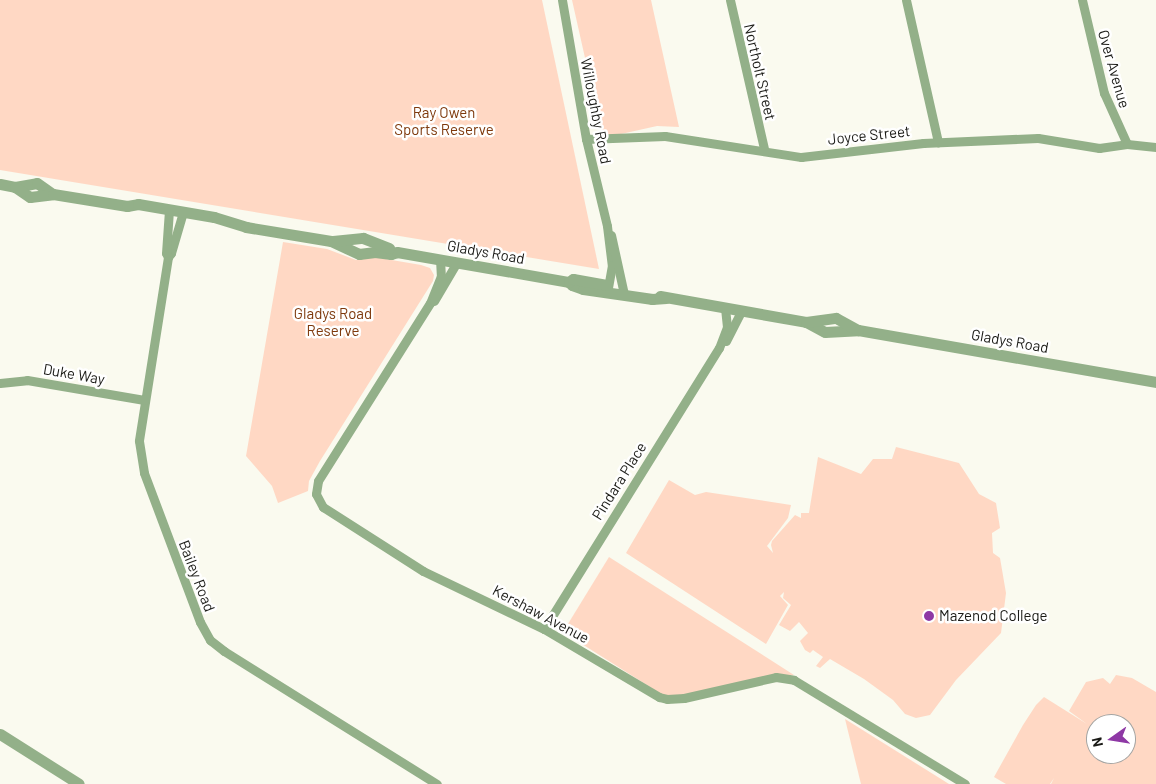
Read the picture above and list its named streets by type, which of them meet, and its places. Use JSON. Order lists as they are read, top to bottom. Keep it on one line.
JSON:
{"streets":{"street":["Over Avenue","Northolt Street","Willoughby Road","Joyce Street","Gladys Road","Duke Way","Pindara Place","Bailey Road","Kershaw Avenue"]},"crossings":[["Over Avenue","Joyce Street"],["Northolt Street","Joyce Street"],["Willoughby Road","Joyce Street"],["Willoughby Road","Gladys Road"],["Gladys Road","Pindara Place"],["Gladys Road","Bailey Road"],["Gladys Road","Kershaw Avenue"],["Duke Way","Bailey Road"],["Pindara Place","Kershaw Avenue"]],"parks":["Ray Owen Sports Reserve","Gladys Road Reserve"],"places":["Mazenod College"],"north":"left"}
